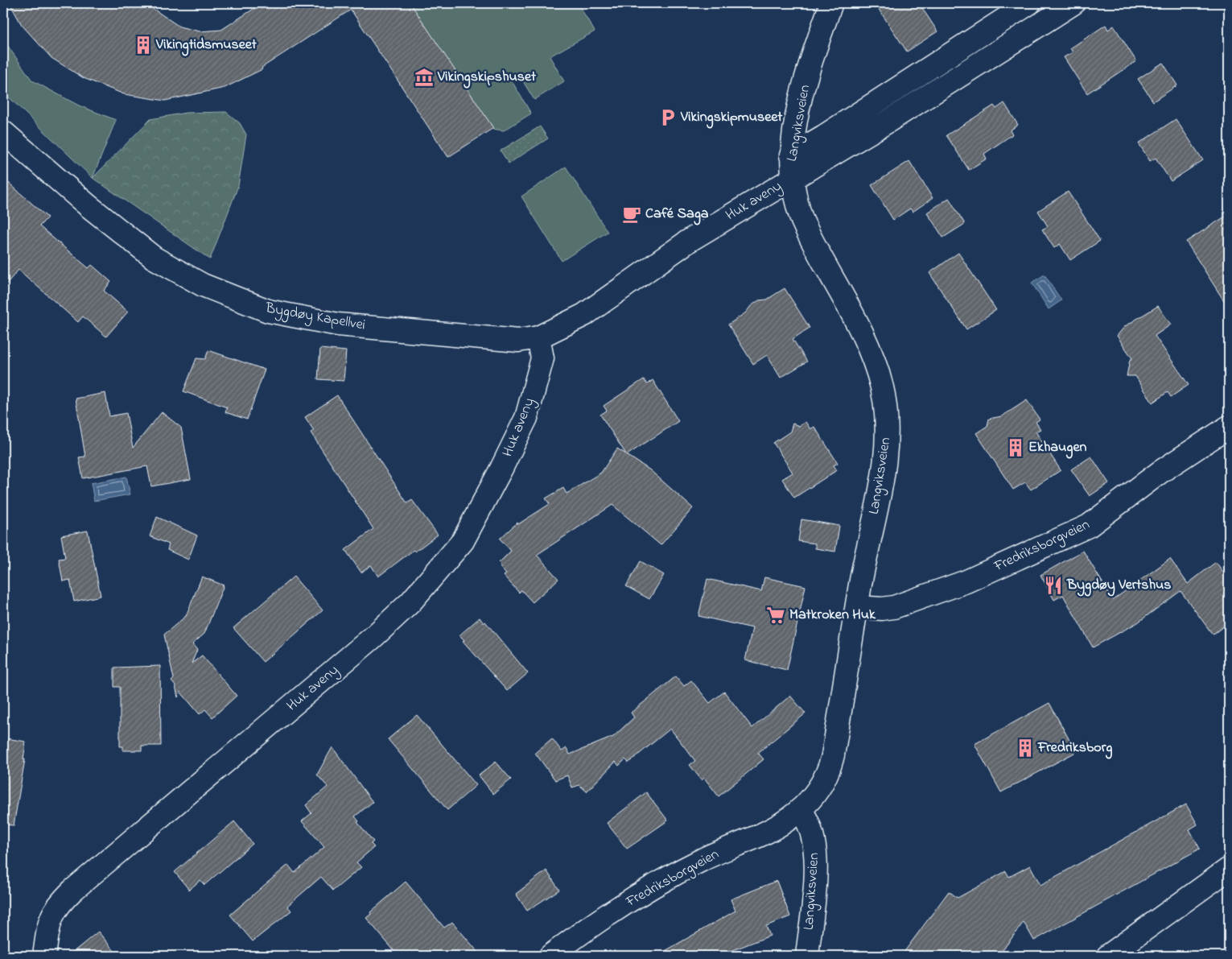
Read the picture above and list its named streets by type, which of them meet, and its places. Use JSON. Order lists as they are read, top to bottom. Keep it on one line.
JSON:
{"streets":{"street":["Langviksveien","Huk aveny","Bygdøy Kapellvei","Fredriksborgveien"]},"crossings":[["Langviksveien","Huk aveny"],["Langviksveien","Fredriksborgveien"],["Huk aveny","Bygdøy Kapellvei"]],"places":{"building":["Vikingtidsmuseet","Ekhaugen","Fredriksborg"],"museum":["Vikingskipshuset"],"parking":["Vikingskipmuseet"],"cafe":["Café Saga"],"restaurant":["Bygdøy Vertshus"],"supermarket":["Matkroken Huk"]}}
